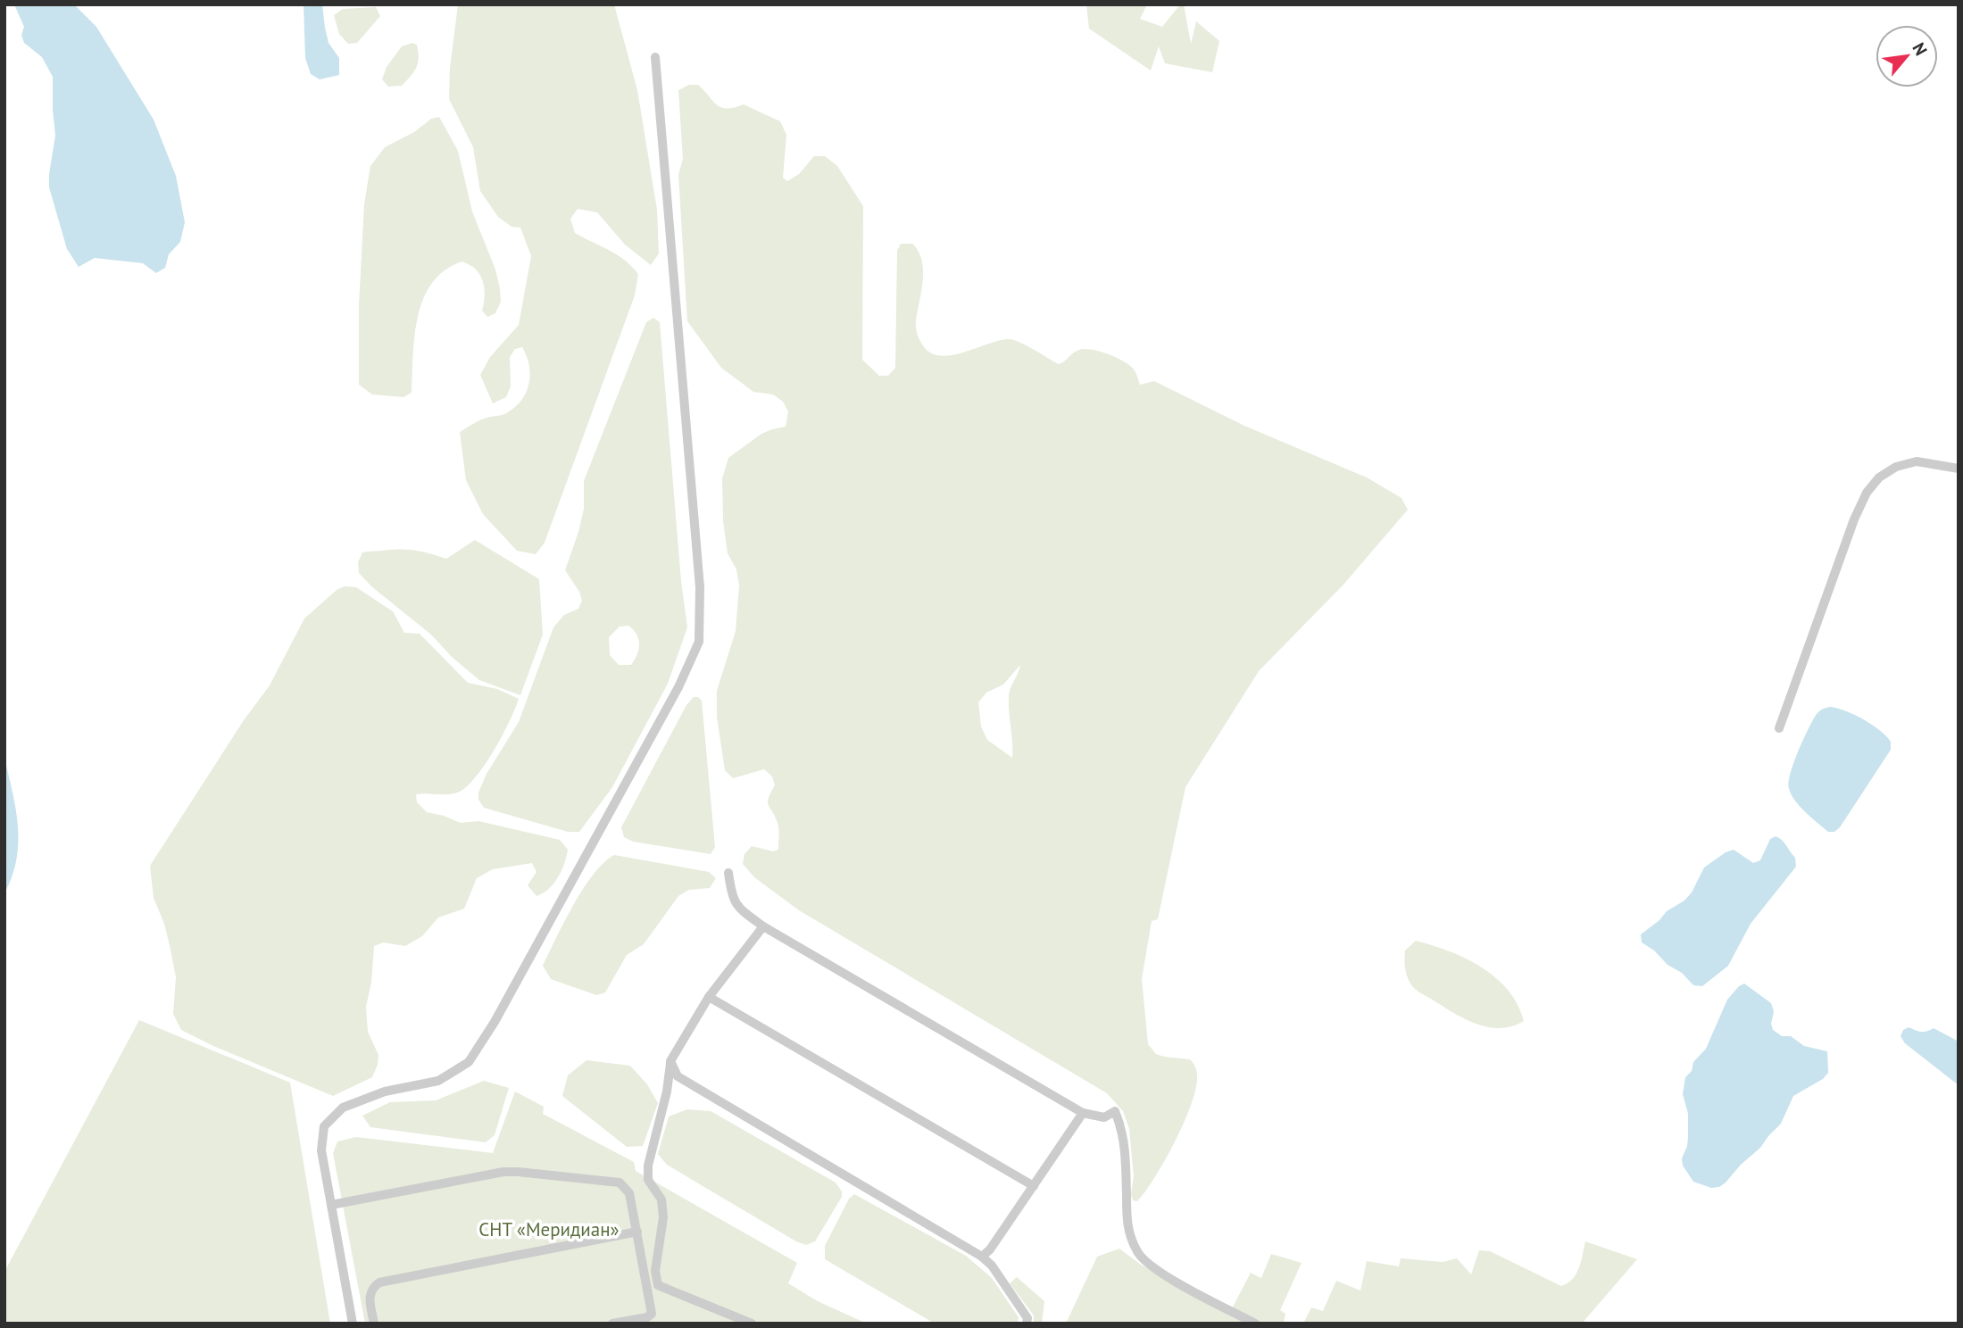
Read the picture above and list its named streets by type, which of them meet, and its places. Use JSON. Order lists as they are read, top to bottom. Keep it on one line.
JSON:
{"parks":["СНТ «Меридиан»"],"north":"top right"}
